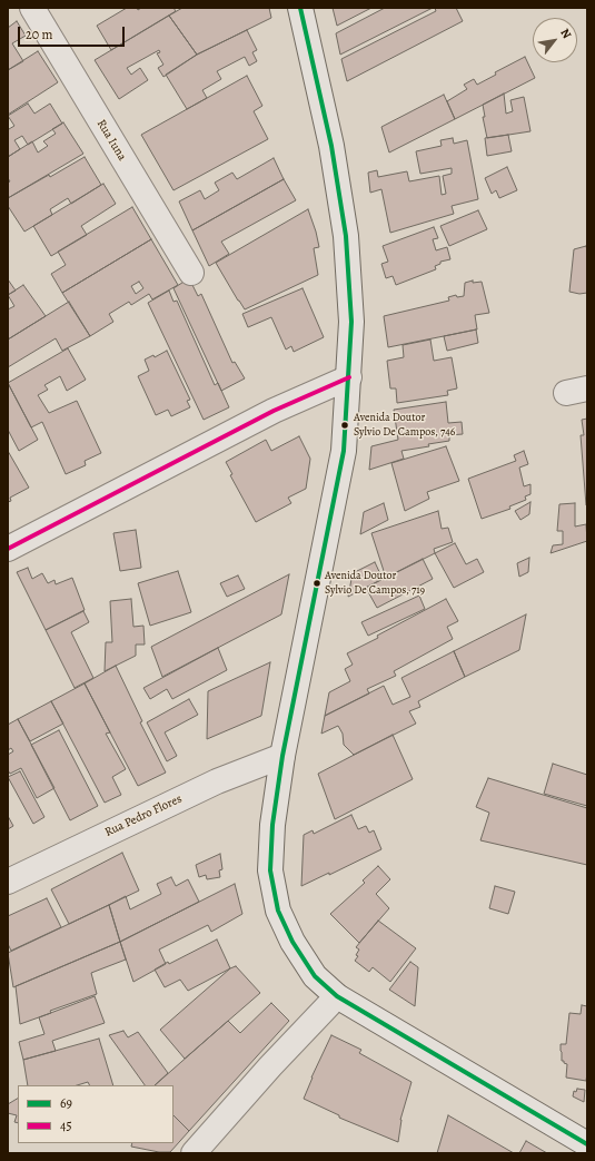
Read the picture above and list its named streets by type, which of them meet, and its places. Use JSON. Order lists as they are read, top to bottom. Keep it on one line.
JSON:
{"streets":{"main road":["Rua Iuna","Rua Pedro Flores"]},"places":["Avenida Doutor Sylvio De Campos, 746","Avenida Doutor Sylvio De Campos, 719"],"lines":["transit line 69","transit line 45"],"legend":["69","45"],"scale_bar":"20 m","north":"top right"}
